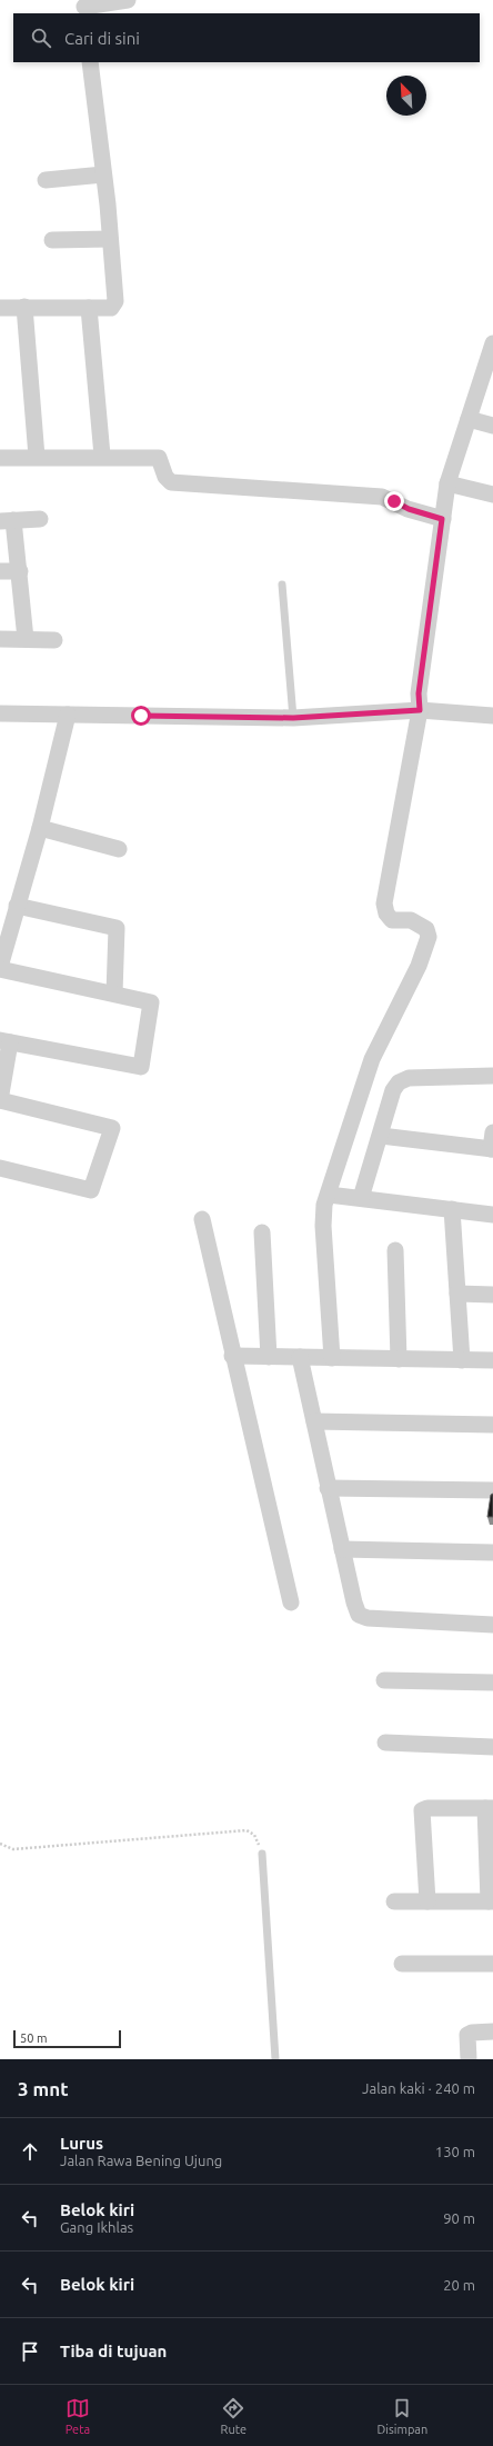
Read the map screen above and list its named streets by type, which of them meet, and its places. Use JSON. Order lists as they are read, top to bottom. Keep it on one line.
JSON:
{"scale_bar":"50 m","north":"top left","page":{"search":"Cari di sini","scale":"50 m","heading":["3 mnt","Jalan kaki · 240 m"],"list":[["Lurus","Jalan Rawa Bening Ujung","130 m"],["Belok kiri","Gang Ikhlas","90 m"],["Belok kiri","20 m"],"Tiba di tujuan"],"nav":["Peta","Rute","Disimpan"]}}
